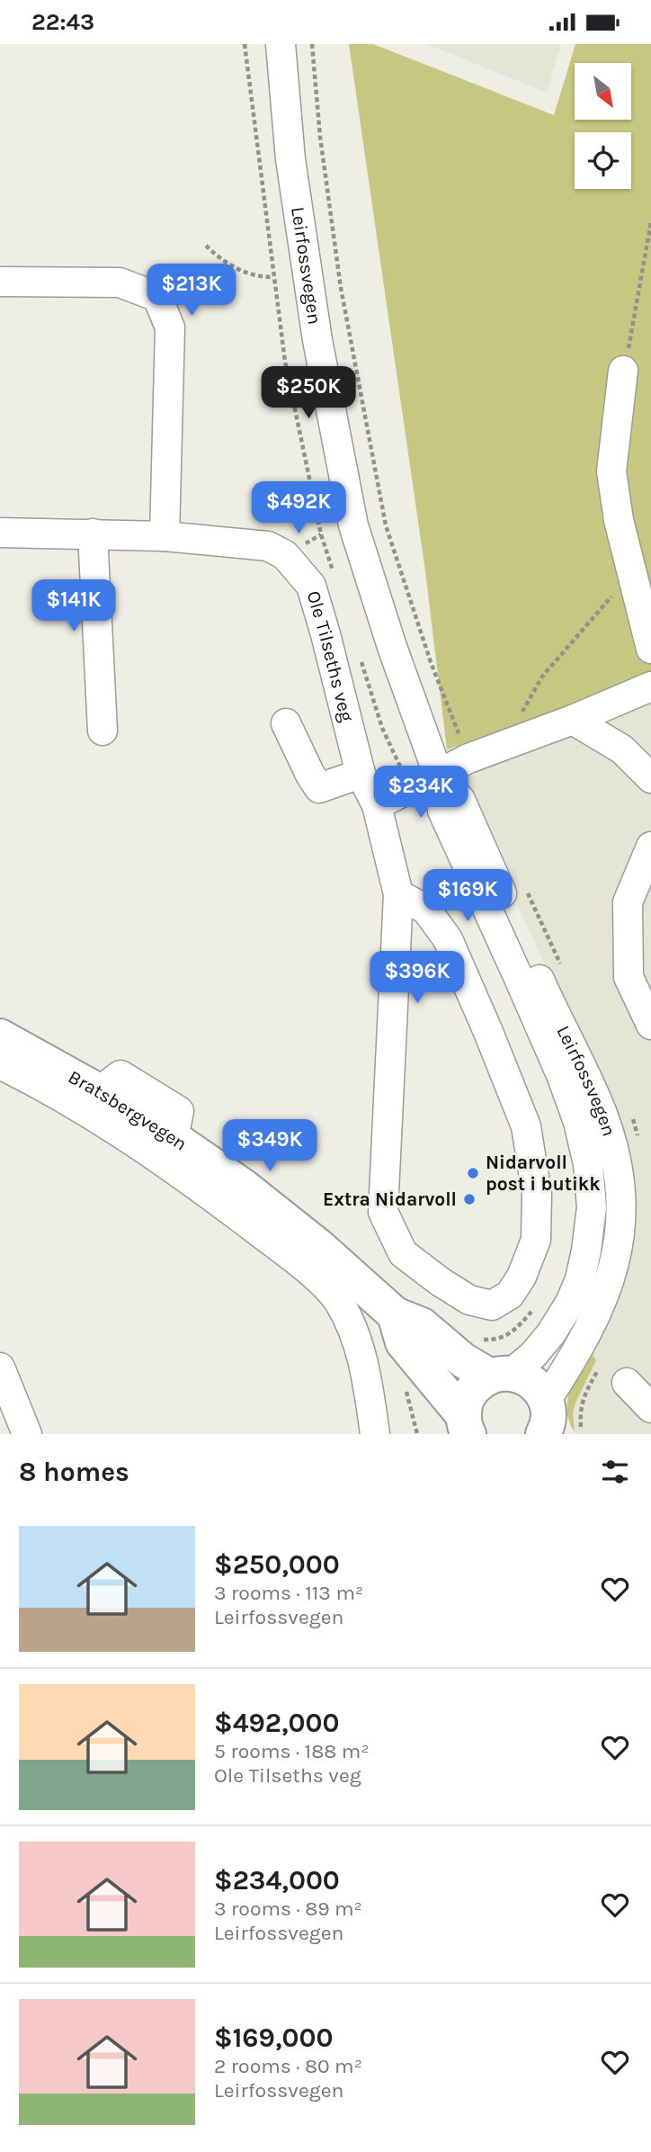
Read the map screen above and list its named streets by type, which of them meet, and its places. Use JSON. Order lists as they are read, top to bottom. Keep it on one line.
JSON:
{"streets":{"main road":["Bratsbergvegen"],"street":["Leirfossvegen","Ole Tilseths veg"]},"crossings":[["Leirfossvegen","Bratsbergvegen"]],"places":["Nidarvoll post i butikk","Extra Nidarvoll"],"north":"bottom right","page":{"status":"22:43","price":["$213K","$250K","$492K","$141K","$234K","$169K","$396K","$349K"],"heading":"8 homes","list":[{"name":"$250,000","note":"3 rooms · 113 m² · Leirfossvegen"},{"name":"$492,000","note":"5 rooms · 188 m² · Ole Tilseths veg"},{"name":"$234,000","note":"3 rooms · 89 m² · Leirfossvegen"},{"name":"$169,000","note":"2 rooms · 80 m² · Leirfossvegen"}]}}
